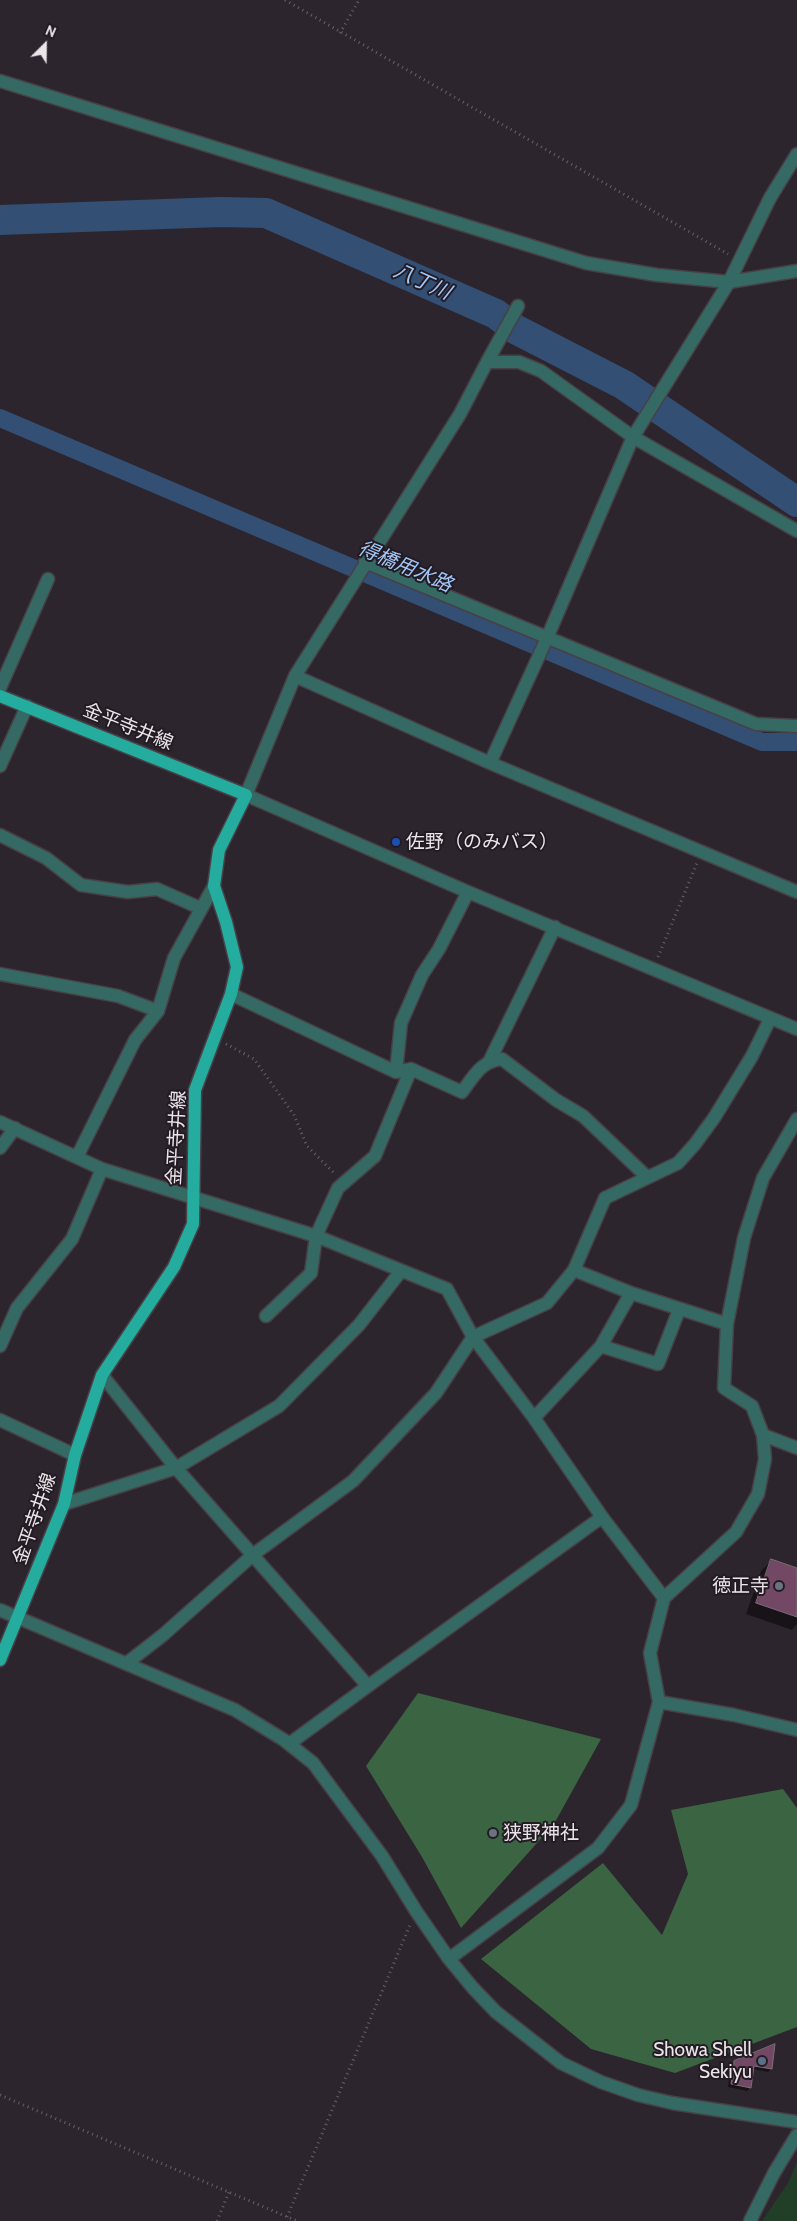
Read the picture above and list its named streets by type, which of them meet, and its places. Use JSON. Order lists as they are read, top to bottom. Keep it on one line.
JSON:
{"streets":{"main road":["金平寺井線"]},"water":["八丁川","得橋用水路"],"places":["佐野（のみバス）","徳正寺","狭野神社","Showa Shell Sekiyu"],"north":"top right"}
